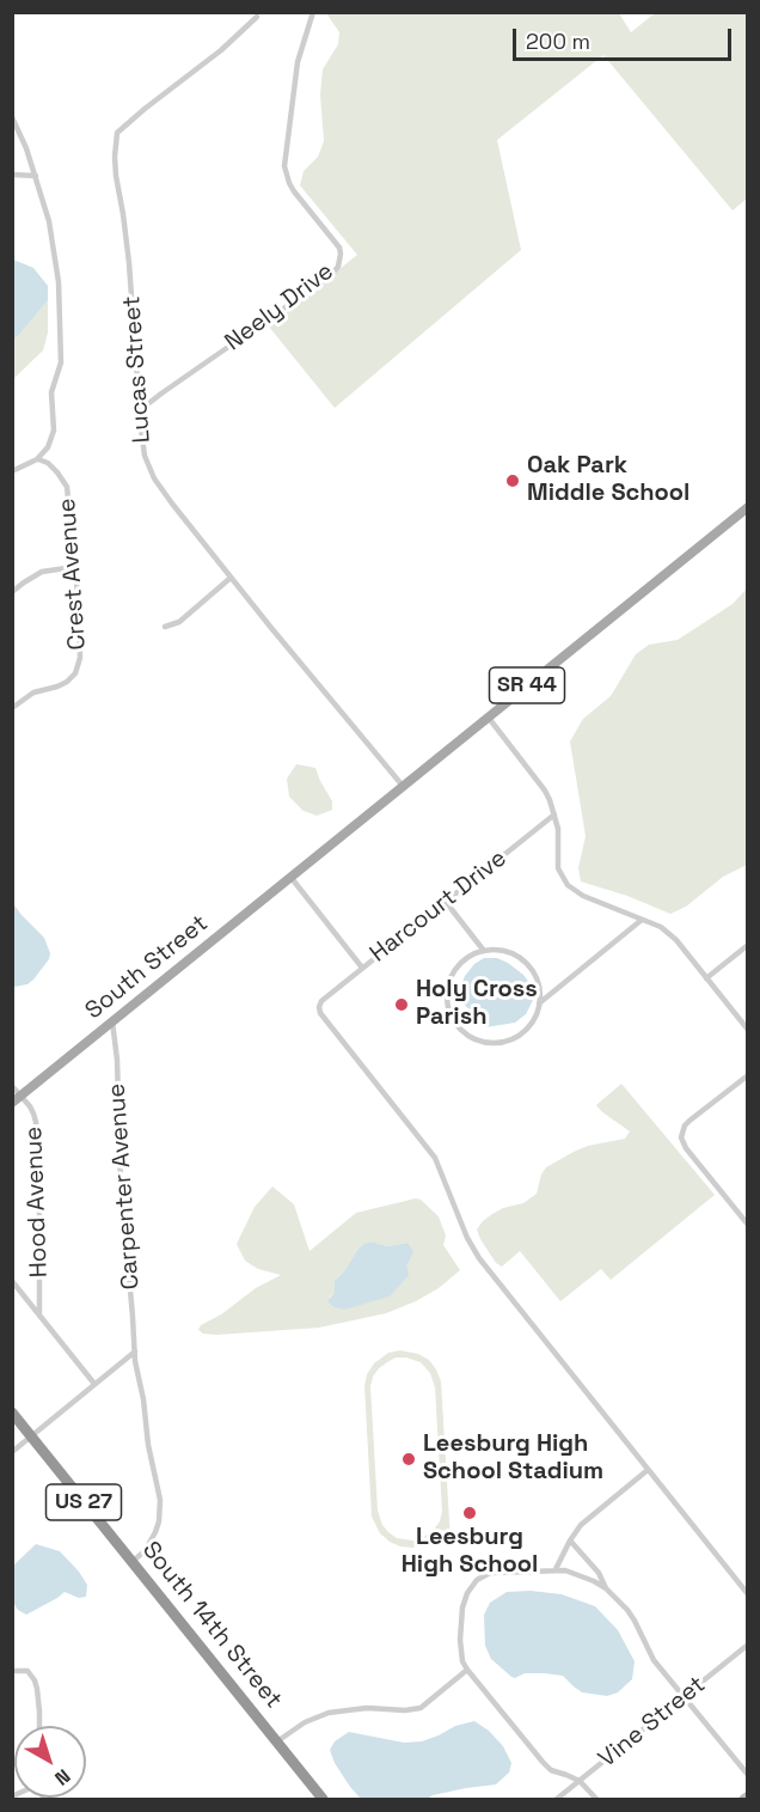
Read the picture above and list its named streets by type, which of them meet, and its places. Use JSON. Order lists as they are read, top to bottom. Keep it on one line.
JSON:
{"streets":{"highway":["US 27","South 14th Street"],"main road":["SR 44","South Street"],"street":["Neely Drive","Lucas Street","Crest Avenue","Harcourt Drive","Carpenter Avenue","Hood Avenue","Vine Street"]},"crossings":[["Neely Drive","Lucas Street"],["Lucas Street","SR 44"],["Lucas Street","South Street"],["SR 44","South Street"],["South Street","Carpenter Avenue"],["South Street","Hood Avenue"],["Carpenter Avenue","South 14th Street"]],"places":["Oak Park Middle School","Holy Cross Parish","Leesburg High School Stadium","Leesburg High School"],"scale_bar":"200 m","north":"bottom right"}
